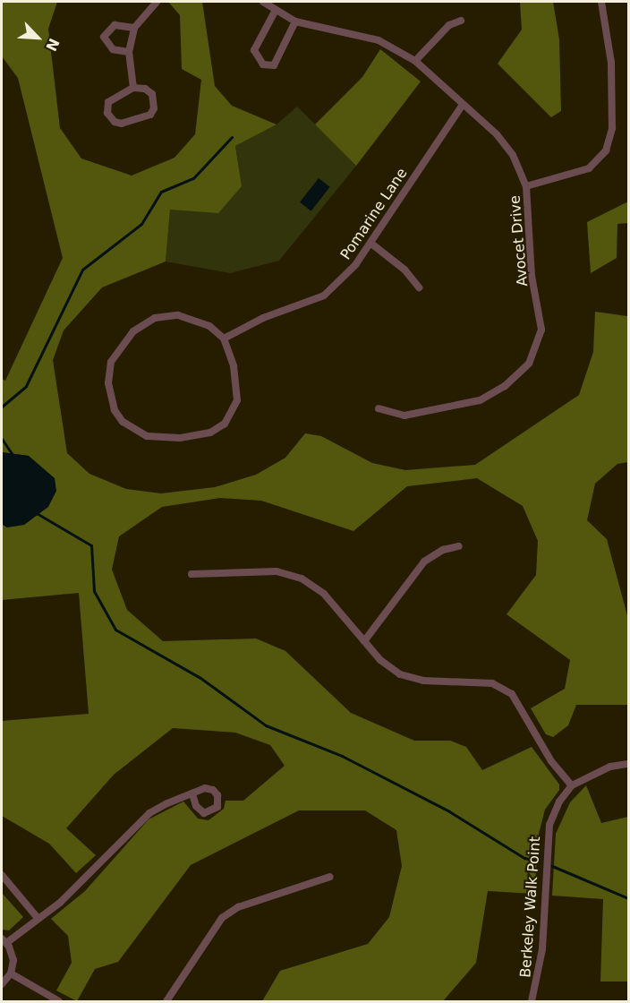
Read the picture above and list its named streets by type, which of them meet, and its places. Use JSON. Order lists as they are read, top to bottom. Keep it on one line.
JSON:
{"streets":{"street":["Pomarine Lane","Avocet Drive","Berkeley Walk Point"]},"crossings":[["Pomarine Lane","Avocet Drive"]],"north":"bottom right"}
